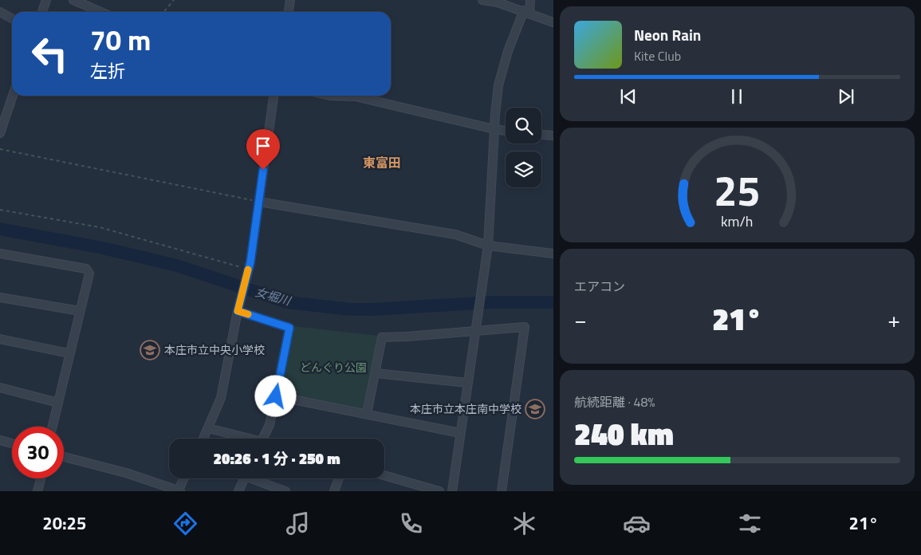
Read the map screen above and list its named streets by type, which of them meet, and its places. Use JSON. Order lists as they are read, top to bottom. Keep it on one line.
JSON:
{"districts":["東富田"],"water":["女堀川"],"parks":["どんぐり公園"],"places":{"school or university":["本庄市立中央小学校","本庄市立本庄南中学校"]},"page":{"turn":["70 m","左折"],"song":["Neon Rain","Kite Club"],"tile":["エアコン",["航続距離 · 48%","240 km"]],"heat":["−","21°","+"],"limit":"30","trip":"20:26 · 1 分 · 250 m","tabs":["20:25","21°"],"gauge":["25","km/h"]}}
